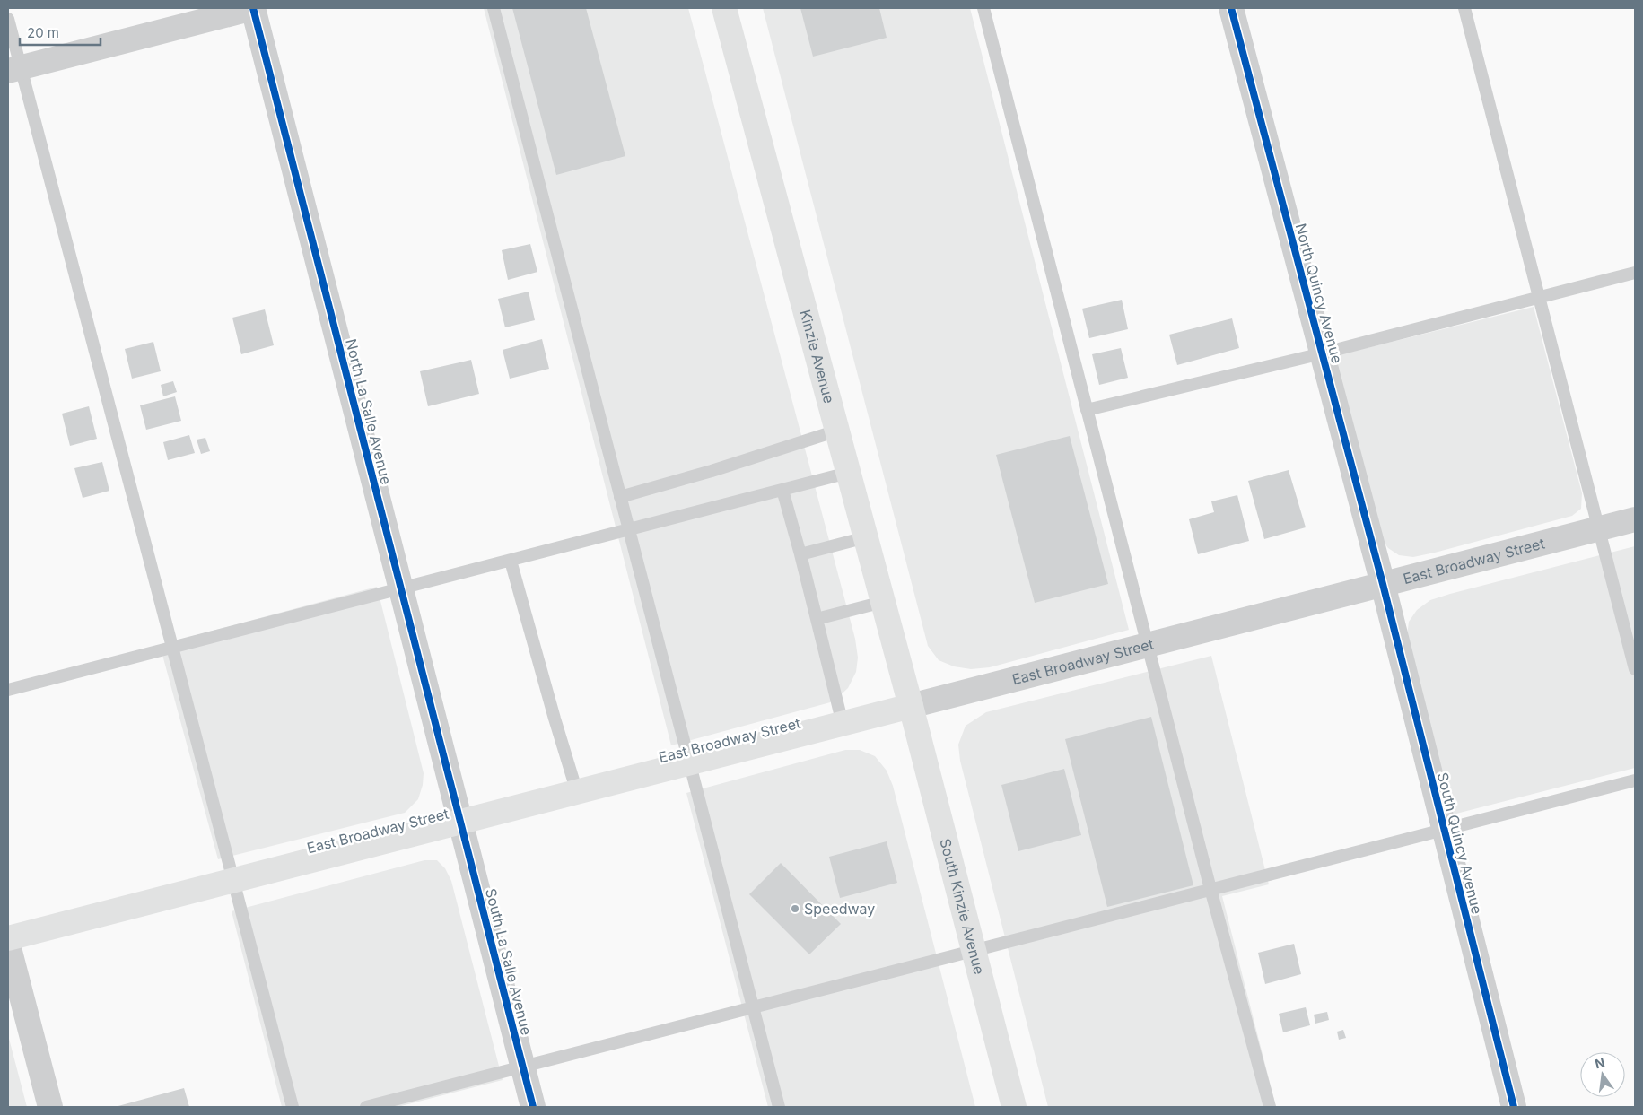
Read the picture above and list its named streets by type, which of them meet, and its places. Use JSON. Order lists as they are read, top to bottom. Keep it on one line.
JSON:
{"streets":{"main road":["Kinzie Avenue","East Broadway Street","South Kinzie Avenue"],"street":["North Quincy Avenue","North La Salle Avenue","South Quincy Avenue","South La Salle Avenue"]},"crossings":[["North Quincy Avenue","East Broadway Street"],["North Quincy Avenue","South Quincy Avenue"],["Kinzie Avenue","East Broadway Street"],["Kinzie Avenue","South Kinzie Avenue"],["North La Salle Avenue","East Broadway Street"],["North La Salle Avenue","South La Salle Avenue"],["East Broadway Street","South Quincy Avenue"],["East Broadway Street","South Kinzie Avenue"],["East Broadway Street","South La Salle Avenue"]],"places":["Speedway"],"scale_bar":"20 m","north":"top"}
